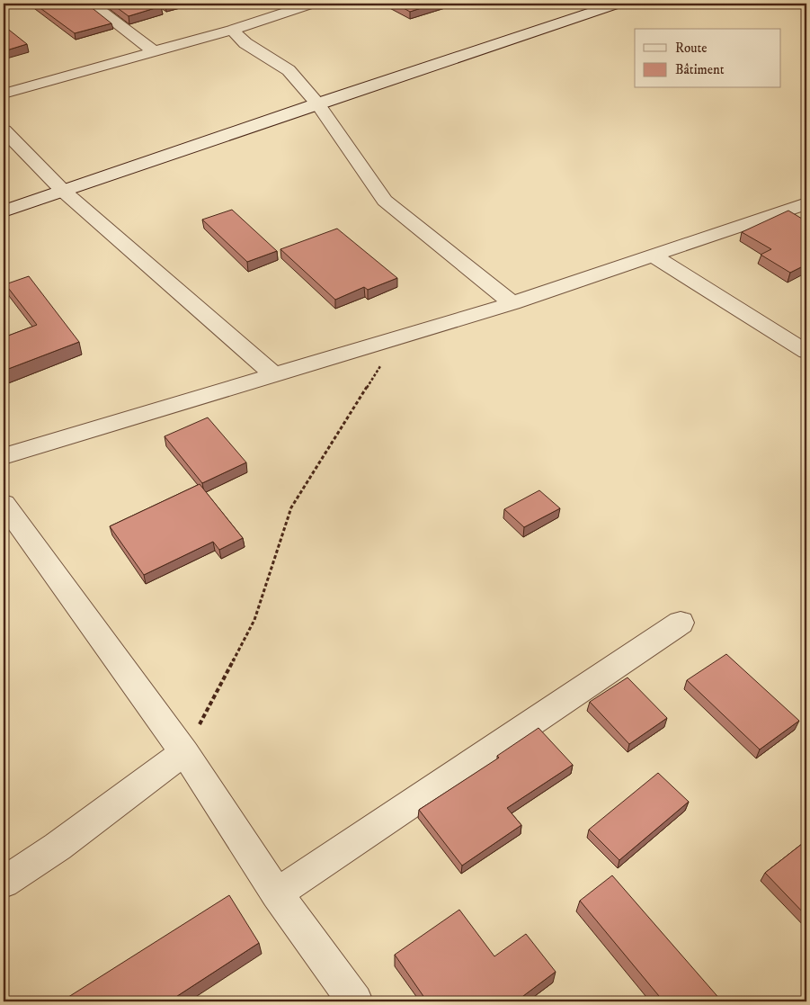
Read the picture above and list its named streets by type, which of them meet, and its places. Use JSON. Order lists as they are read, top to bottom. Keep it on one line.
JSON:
{"legend":["Route","Bâtiment"]}
